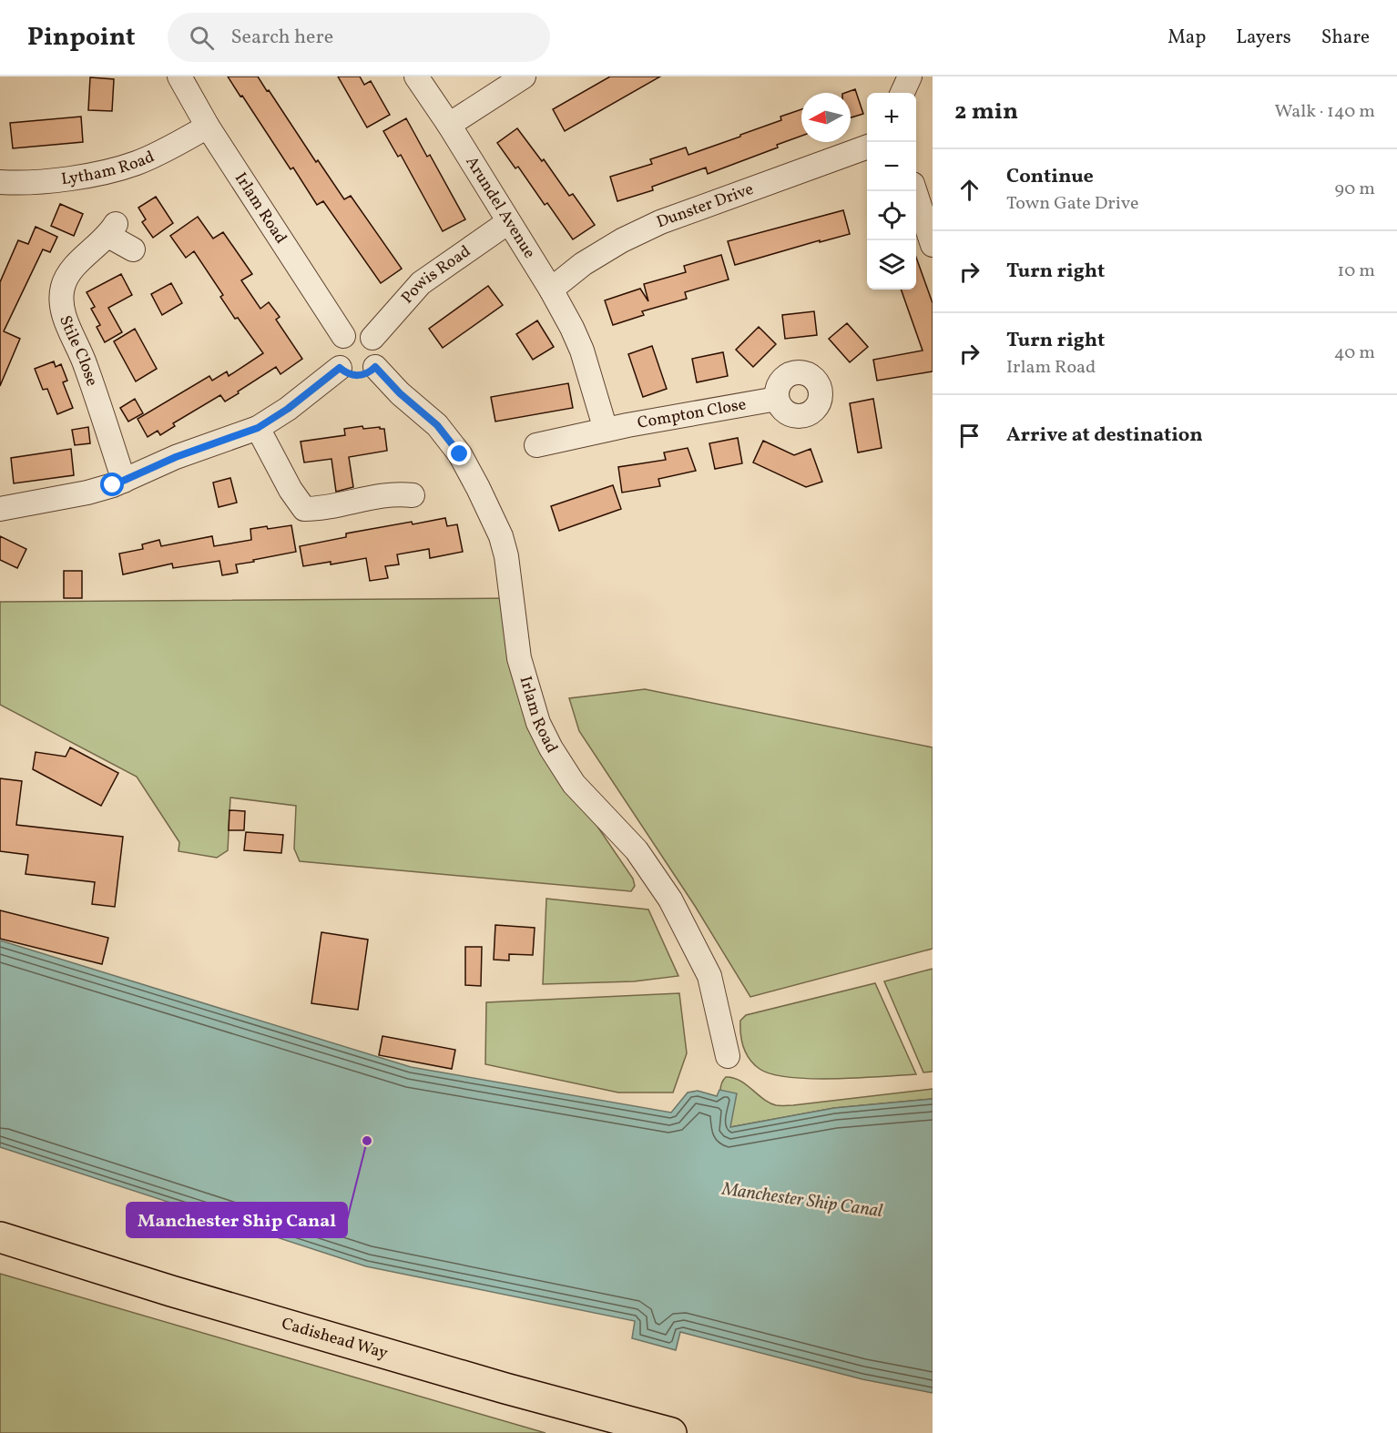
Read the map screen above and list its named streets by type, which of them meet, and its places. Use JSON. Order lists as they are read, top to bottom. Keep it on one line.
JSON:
{"streets":{"highway":["Cadishead Way"],"street":["Lytham Road","Dunster Drive","Irlam Road","Arundel Avenue","Powis Road","Stile Close","Compton Close"]},"crossings":[["Lytham Road","Irlam Road"],["Dunster Drive","Arundel Avenue"],["Irlam Road","Powis Road"],["Arundel Avenue","Powis Road"]],"water":["Manchester Ship Canal"],"places":["Manchester Ship Canal"],"north":"left","page":{"header":"Pinpoint","search":"Search here","nav":["Map","Layers","Share"],"heading":["2 min","Walk · 140 m"],"map_buttons":["+","−"],"list":[["Continue","Town Gate Drive","90 m"],["Turn right","10 m"],["Turn right","Irlam Road","40 m"],"Arrive at destination"]}}
